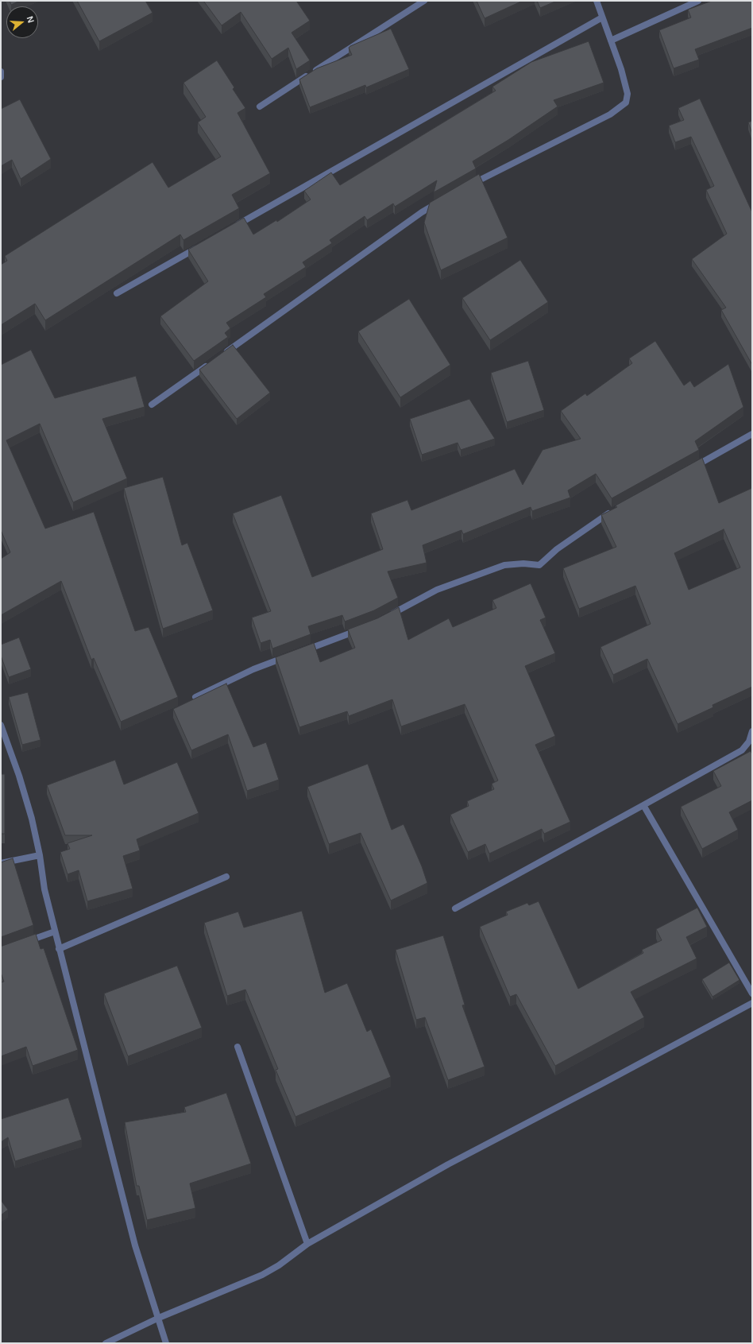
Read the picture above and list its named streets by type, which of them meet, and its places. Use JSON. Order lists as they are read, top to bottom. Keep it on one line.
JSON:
{"north":"right"}
